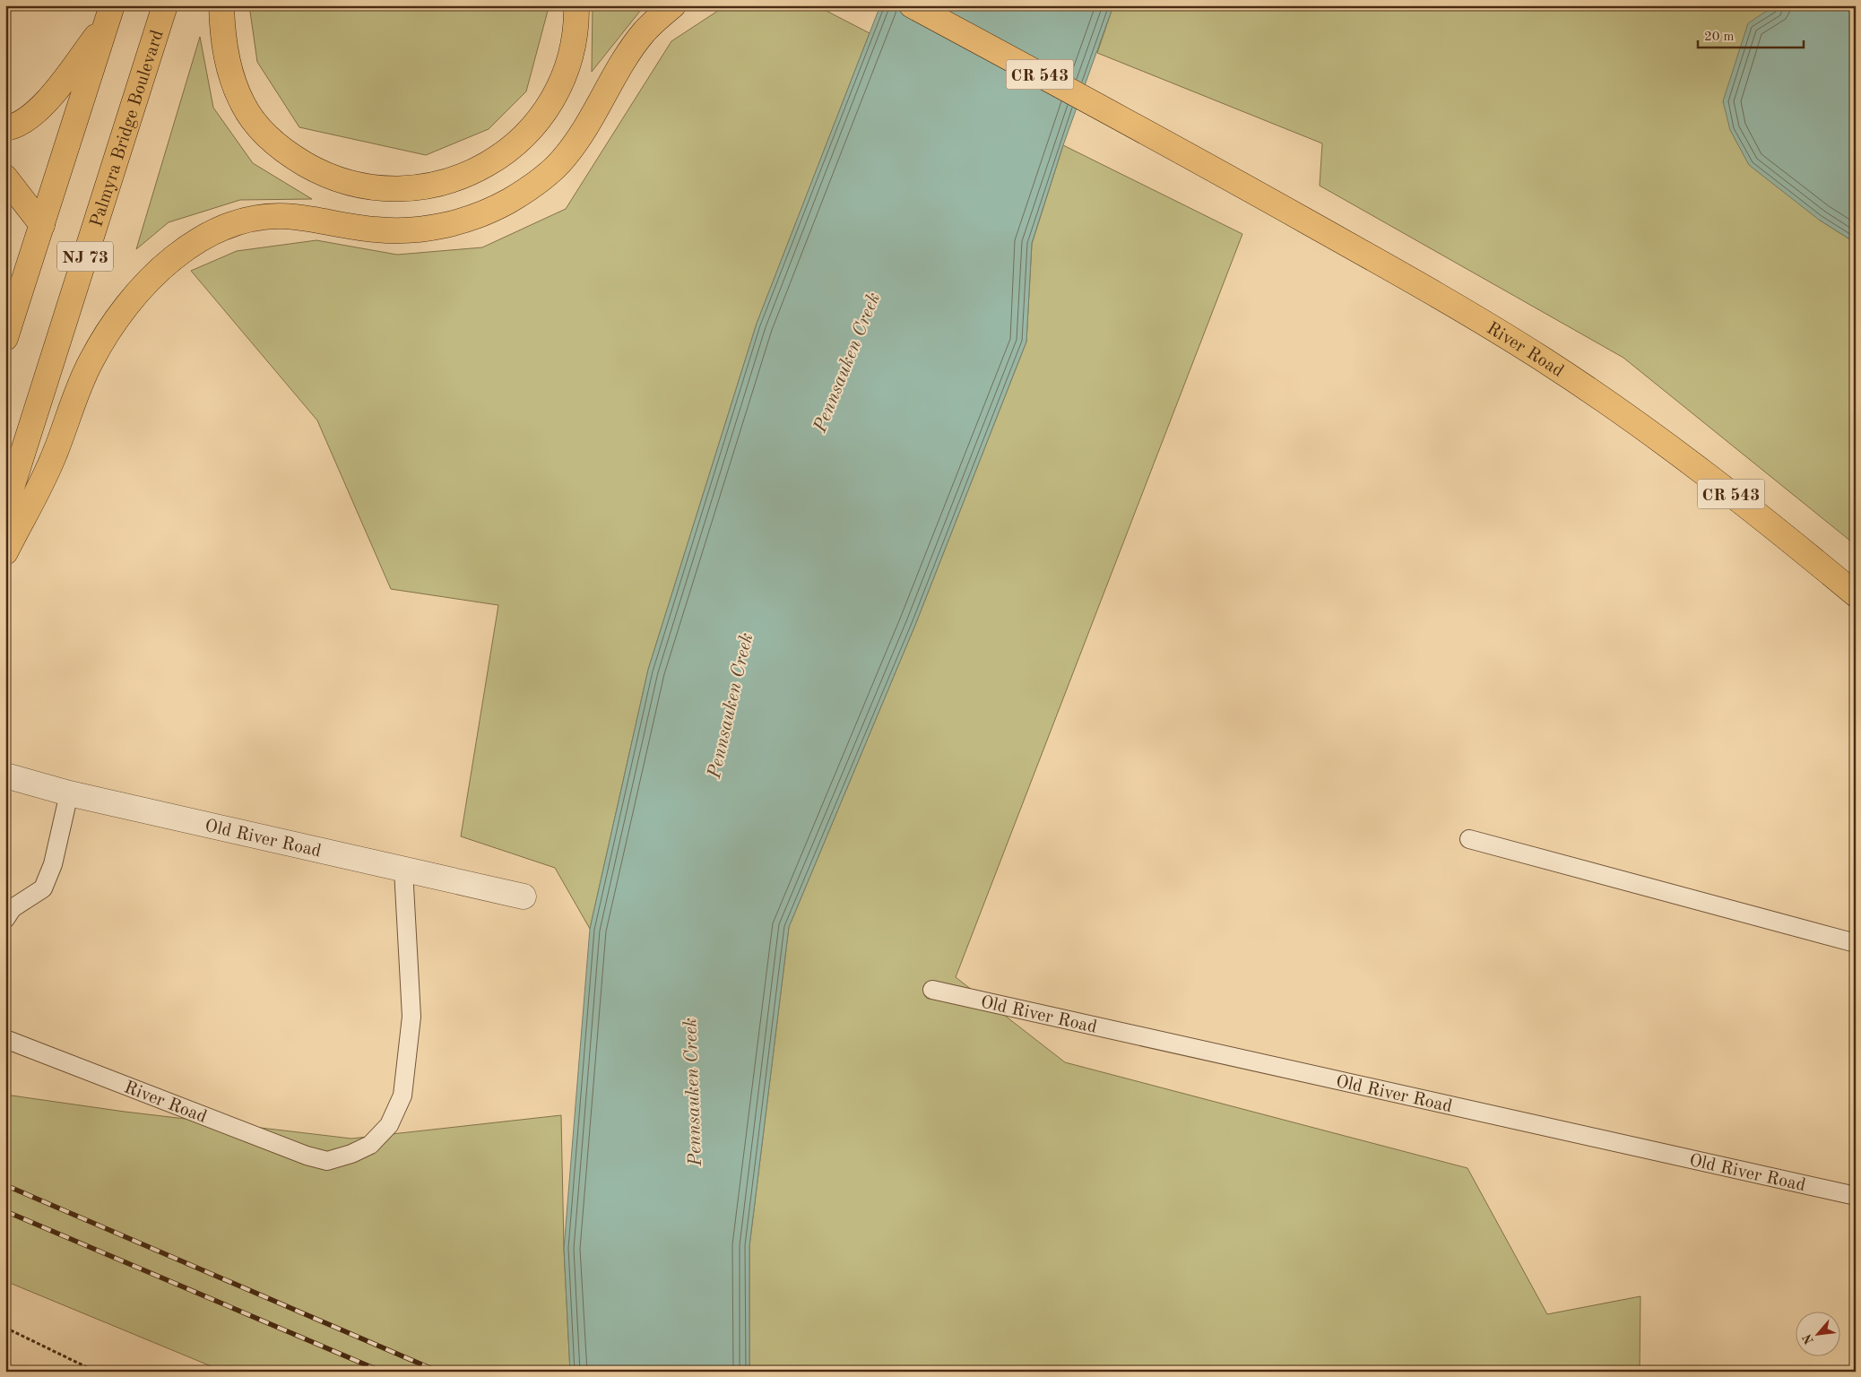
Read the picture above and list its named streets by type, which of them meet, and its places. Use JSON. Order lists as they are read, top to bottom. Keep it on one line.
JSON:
{"streets":{"main road":["CR 543","Palmyra Bridge Boulevard","NJ 73","River Road"],"street":["Old River Road"]},"crossings":[["River Road","Old River Road"]],"water":["Pennsauken Creek"],"scale_bar":"20 m","north":"bottom left"}
